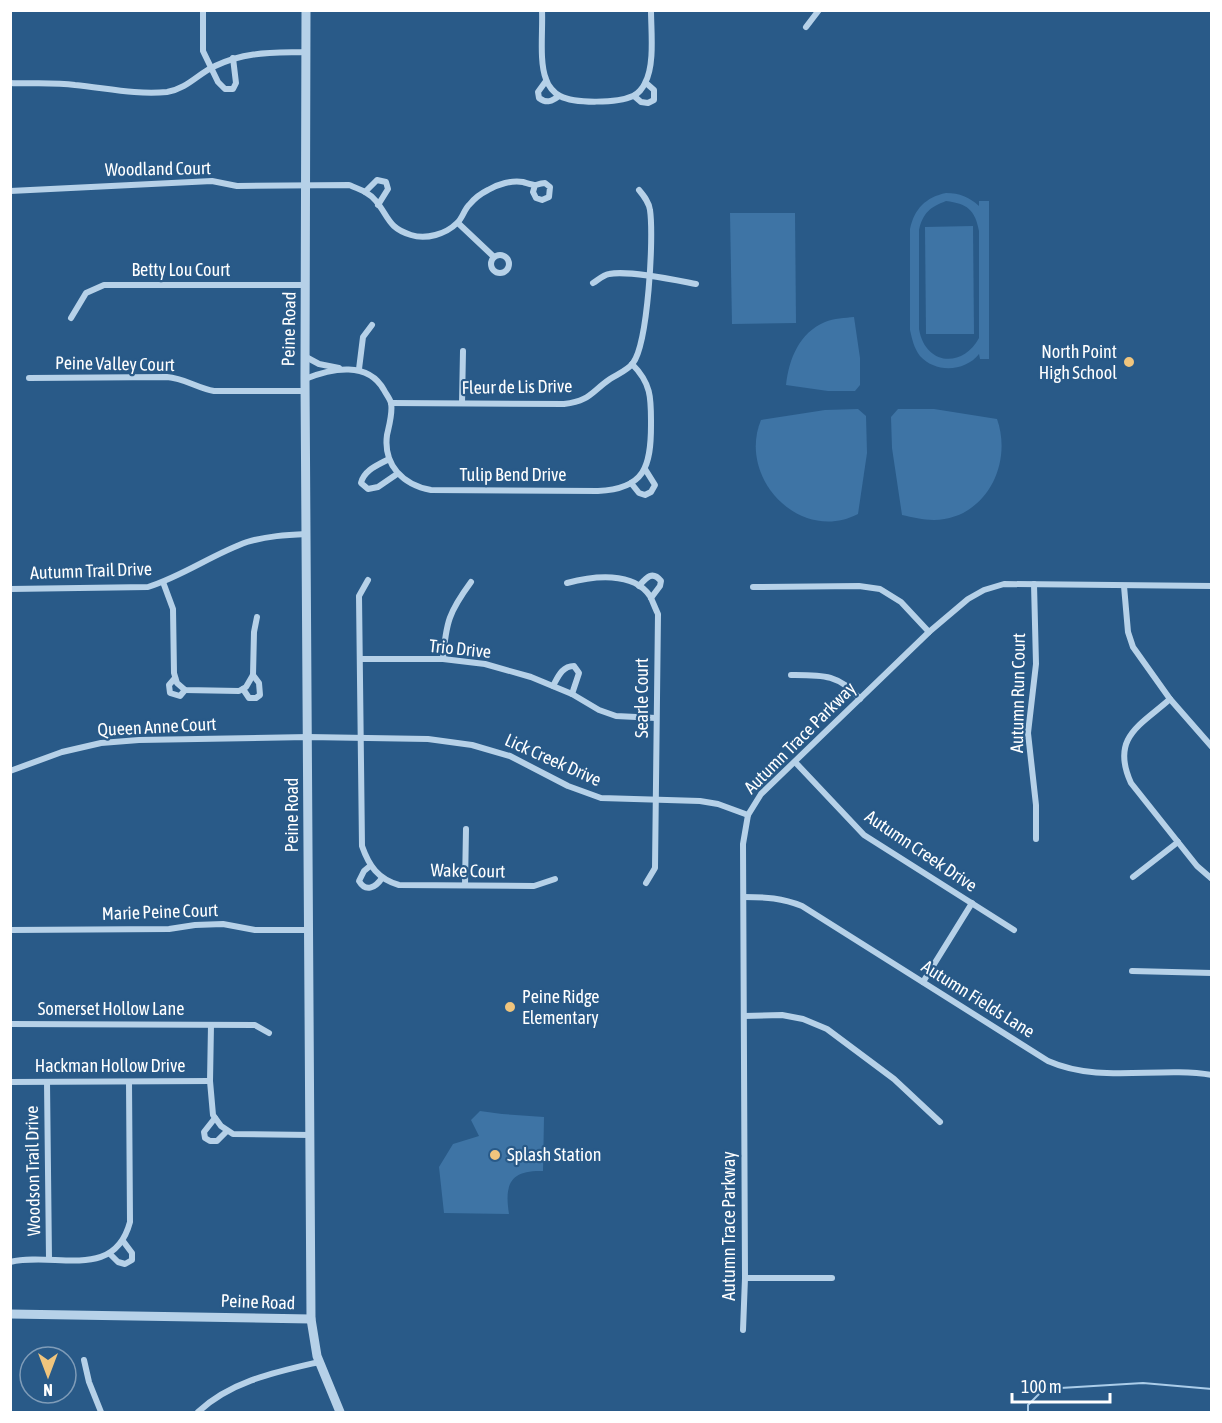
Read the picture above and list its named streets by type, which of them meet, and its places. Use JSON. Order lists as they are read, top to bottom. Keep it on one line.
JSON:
{"streets":{"street":["Woodland Court","Betty Lou Court","Peine Road","Peine Valley Court","Fleur de Lis Drive","Tulip Bend Drive","Autumn Trail Drive","Trio Drive","Autumn Run Court","Searle Court","Queen Anne Court","Autumn Trace Parkway","Lick Creek Drive","Autumn Creek Drive","Wake Court","Marie Peine Court","Autumn Fields Lane","Somerset Hollow Lane","Hackman Hollow Drive","Woodson Trail Drive"]},"crossings":[["Woodland Court","Peine Road"],["Betty Lou Court","Peine Road"],["Peine Road","Peine Valley Court"],["Peine Road","Autumn Trail Drive"],["Peine Road","Queen Anne Court"],["Peine Road","Lick Creek Drive"],["Peine Road","Marie Peine Court"],["Trio Drive","Searle Court"],["Trio Drive","Wake Court"],["Autumn Run Court","Autumn Trace Parkway"],["Searle Court","Lick Creek Drive"],["Queen Anne Court","Lick Creek Drive"],["Autumn Trace Parkway","Lick Creek Drive"],["Autumn Trace Parkway","Autumn Creek Drive"],["Autumn Trace Parkway","Autumn Fields Lane"],["Lick Creek Drive","Wake Court"],["Hackman Hollow Drive","Woodson Trail Drive"]],"places":["North Point High School","Peine Ridge Elementary","Splash Station"],"scale_bar":"100 m","north":"bottom"}
